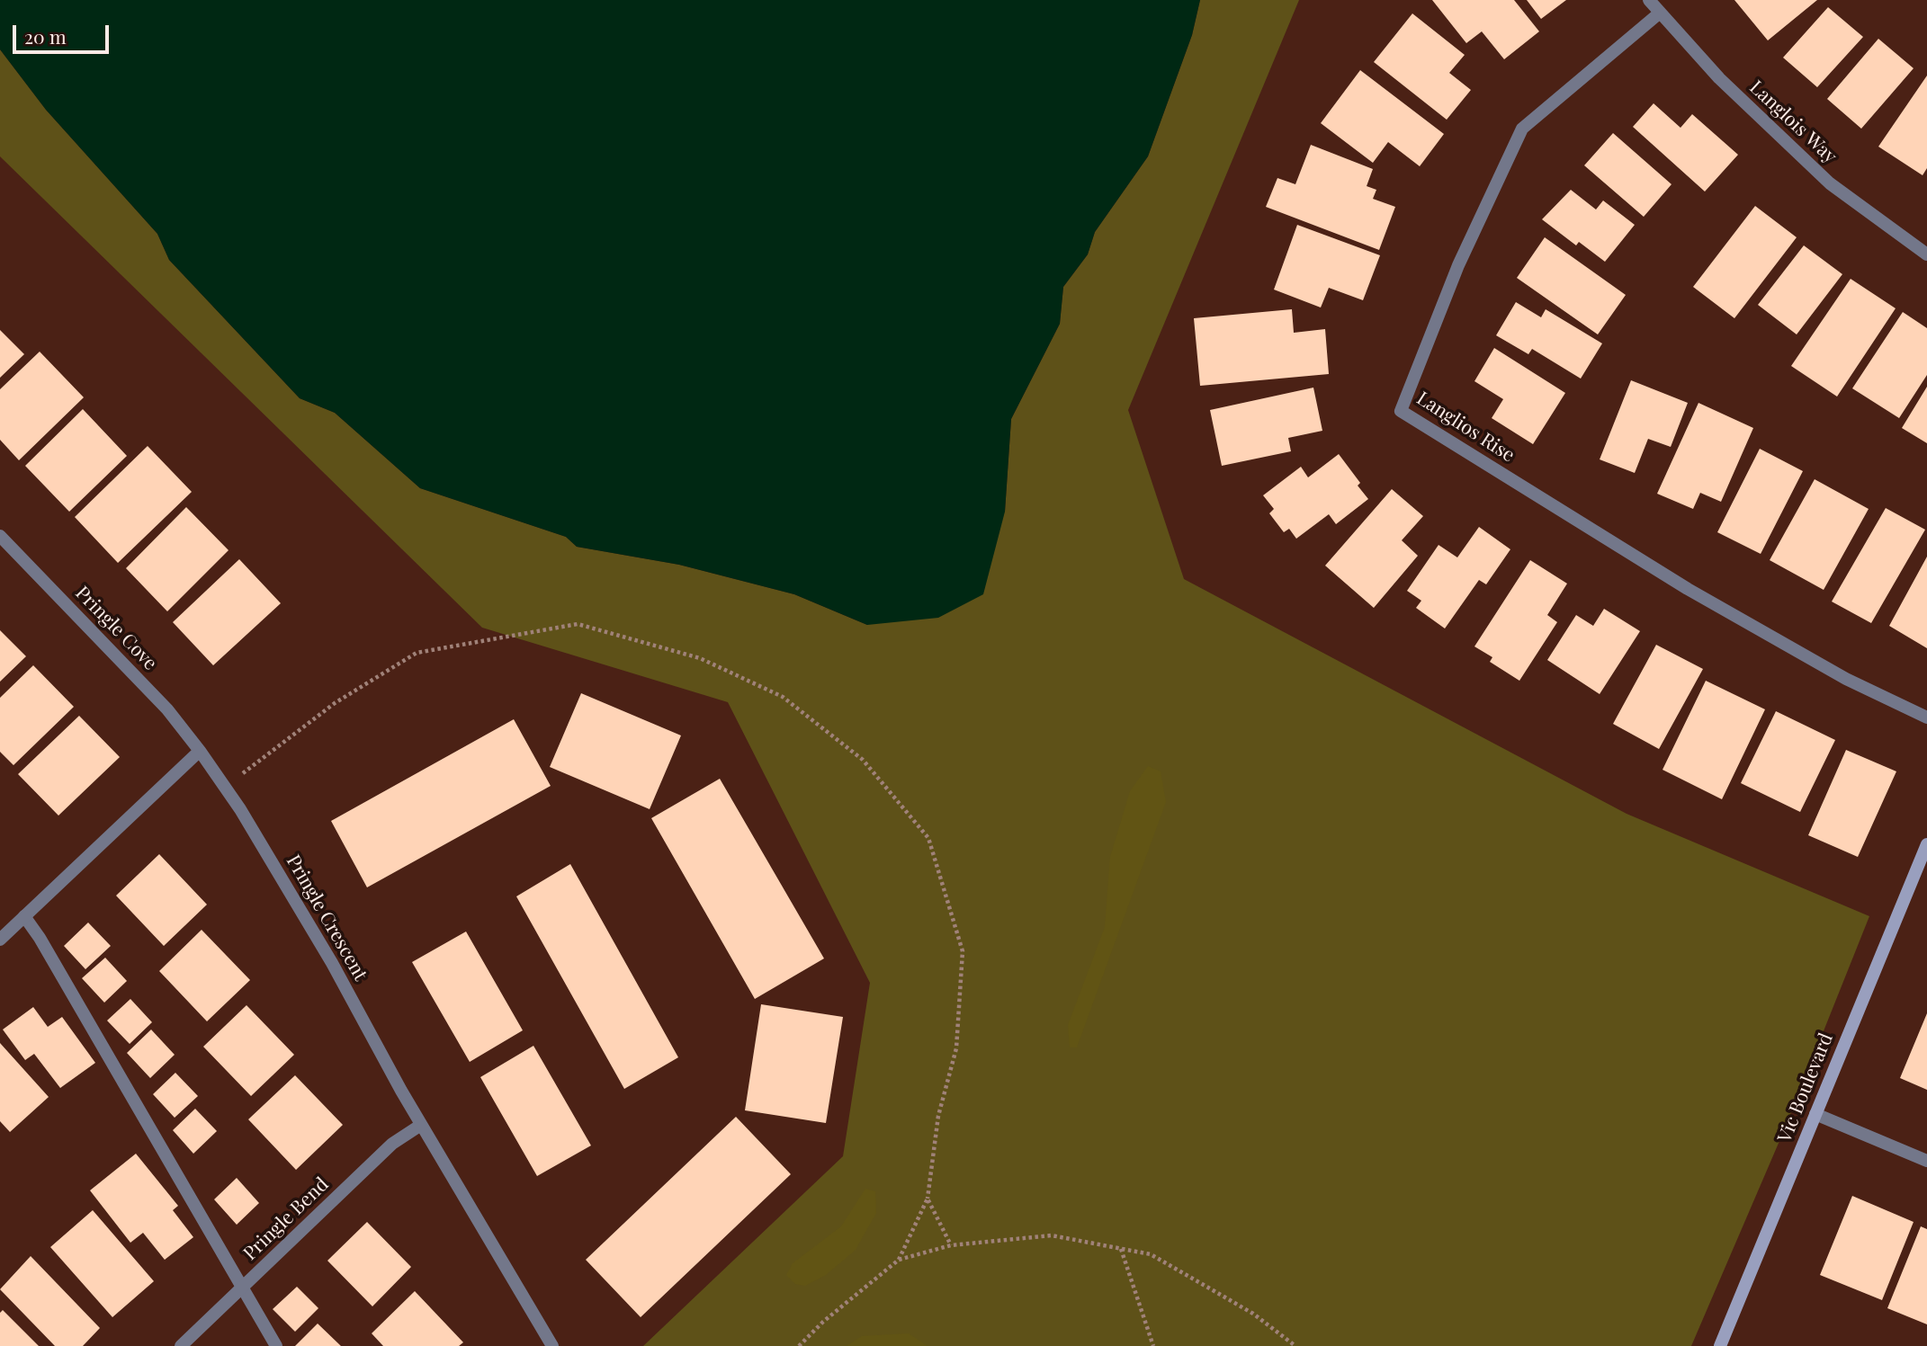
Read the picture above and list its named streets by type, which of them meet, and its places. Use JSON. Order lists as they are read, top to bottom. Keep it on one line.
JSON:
{"streets":{"street":["Langlois Way","Langlios Rise","Pringle Cove","Pringle Crescent","Vic Boulevard","Pringle Bend"]},"crossings":[["Langlois Way","Langlios Rise"],["Pringle Cove","Pringle Crescent"],["Pringle Crescent","Pringle Bend"]],"scale_bar":"20 m"}
